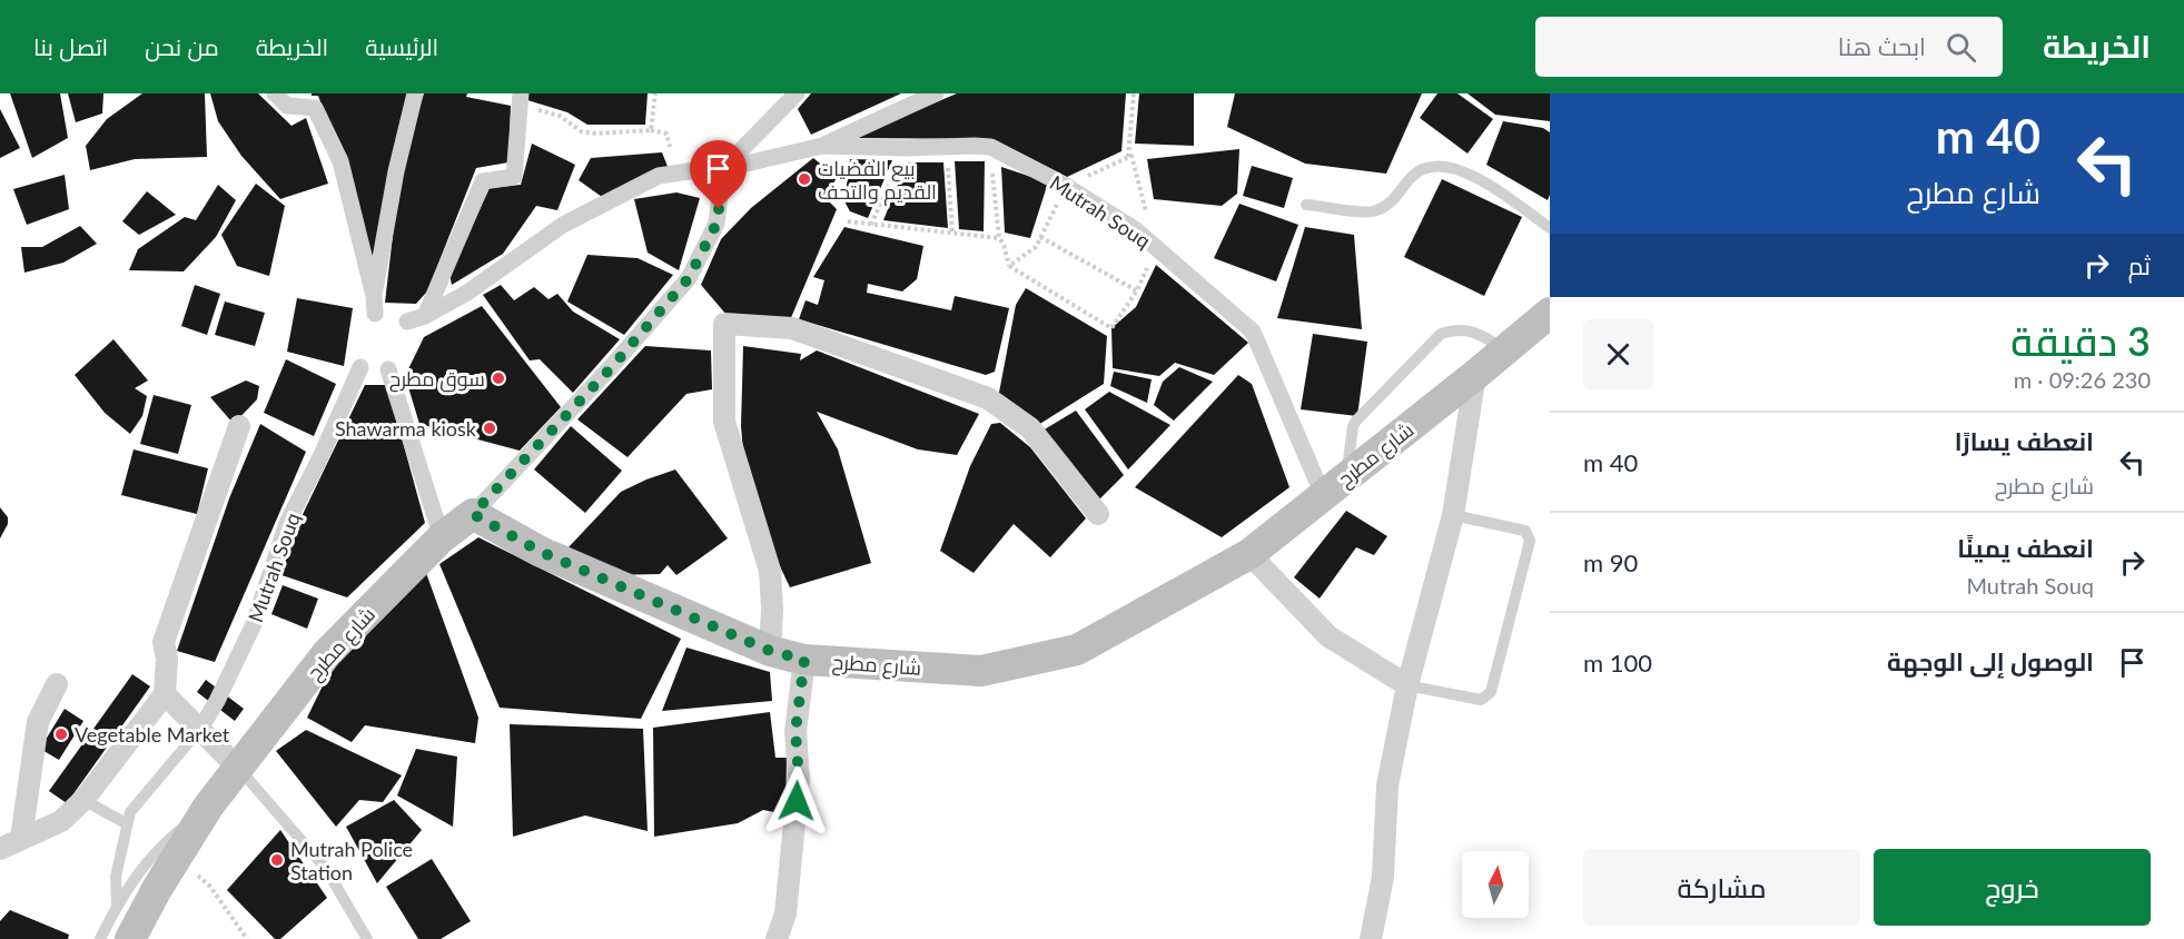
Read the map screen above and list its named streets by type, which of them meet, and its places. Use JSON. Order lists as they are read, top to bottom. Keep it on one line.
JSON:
{"streets":{"main road":["شارع مطرح"],"street":["Mutrah Souq"]},"crossings":[["Mutrah Souq","شارع مطرح"]],"places":["بيع الفضيات القديم والتحف","سوق مطرح","Shawarma kiosk","Vegetable Market","Mutrah Police Station"],"north":"top","page":{"header":"الخريطة","search":"ابحث هنا","nav":["الرئيسية","الخريطة","من نحن","اتصل بنا"],"turn":["40 m","شارع مطرح"],"then":"ثم","heading":["3 دقيقة","230 m · 09:26"],"list":[{"name":"انعطف يسارًا","note":"شارع مطرح","value":"40 m"},{"name":"انعطف يمينًا","note":"Mutrah Souq","value":"90 m"},{"name":"الوصول إلى الوجهة","value":"100 m"}],"buttons":["خروج","مشاركة"]}}
